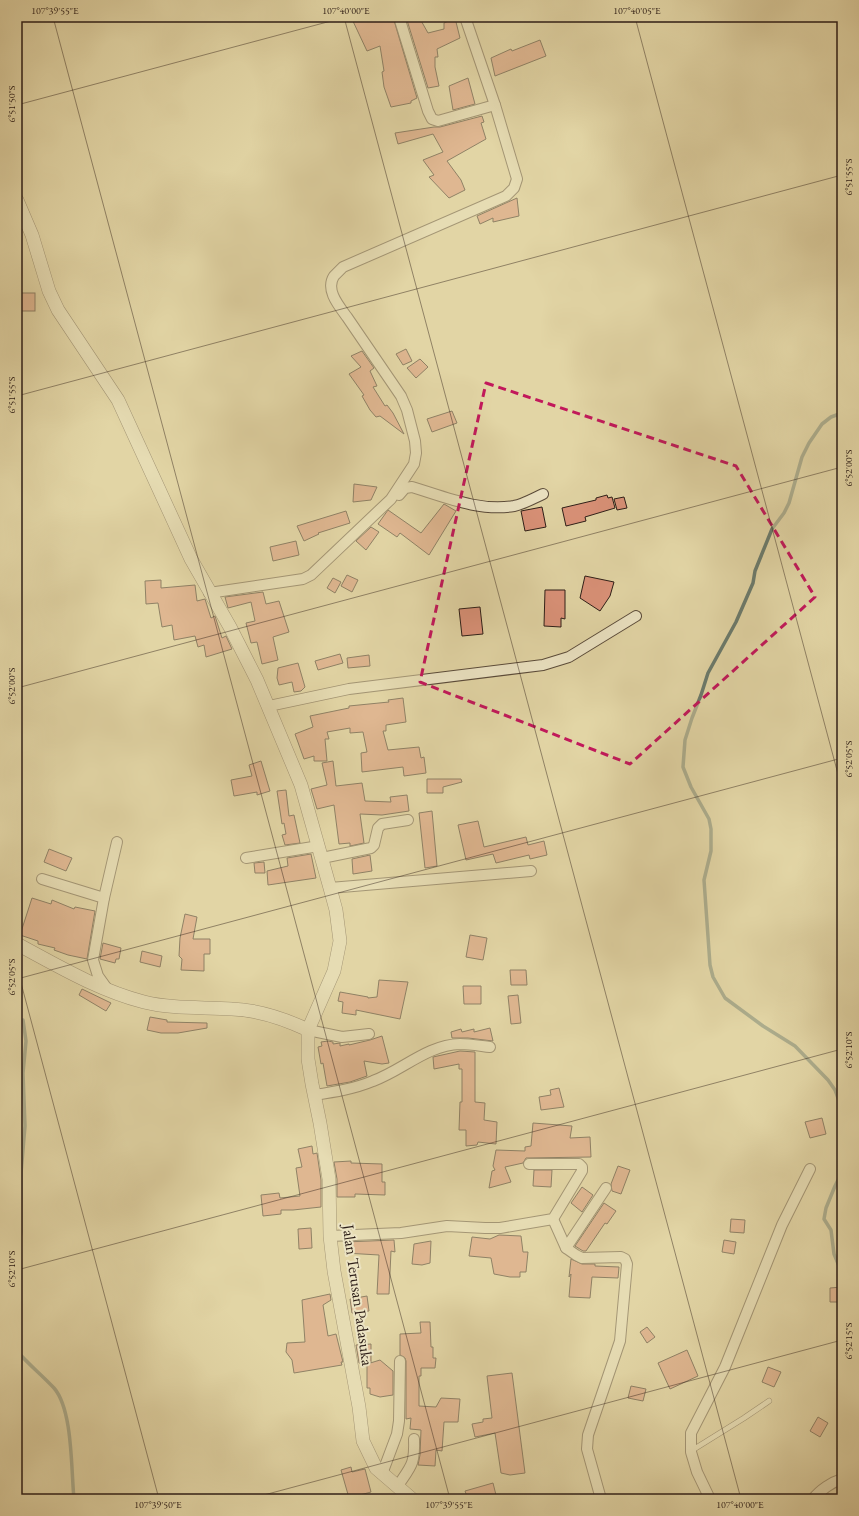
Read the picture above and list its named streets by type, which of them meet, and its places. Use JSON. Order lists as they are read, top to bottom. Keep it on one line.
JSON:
{"streets":{"street":["Jalan Terusan Padasuka"]},"coordinates":["107°39'55\"E","107°40'00\"E","107°40'05\"E","6°51'50\"S","6°51'55\"S","6°52'00\"S","6°52'05\"S","6°52'10\"S","6°52'15\"S","107°39'50\"E"]}
